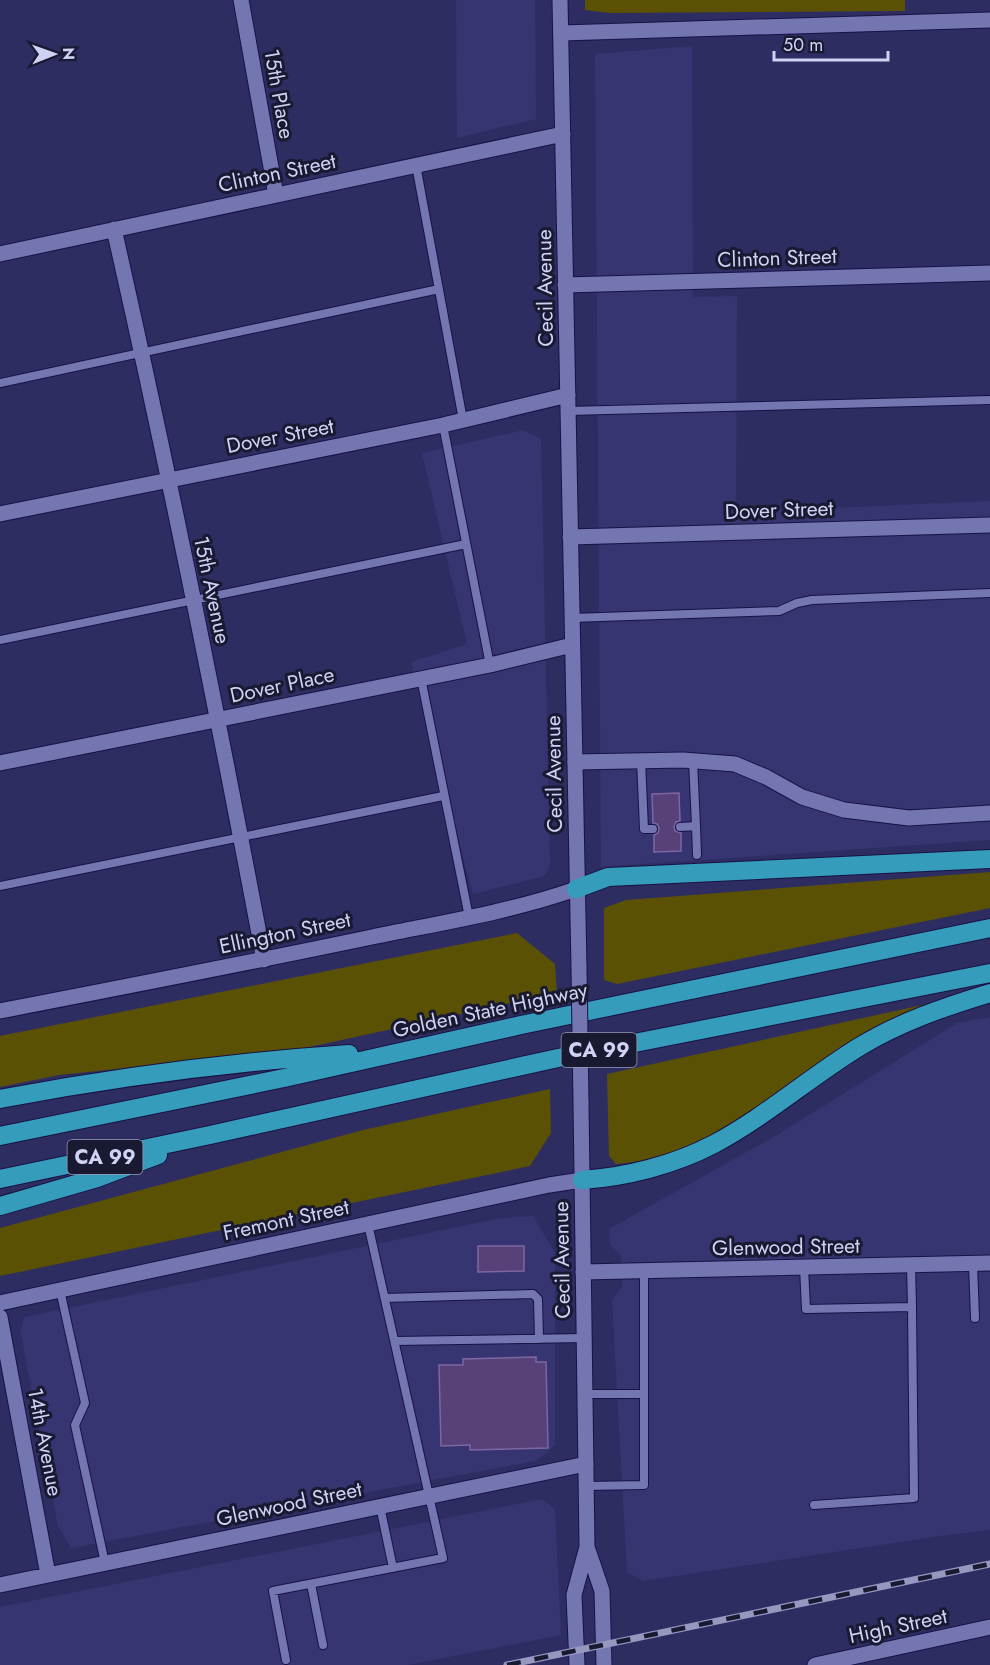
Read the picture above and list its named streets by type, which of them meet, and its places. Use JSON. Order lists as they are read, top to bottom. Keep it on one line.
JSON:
{"streets":{"highway":["Golden State Highway","CA 99"],"street":["15th Place","Clinton Street","Cecil Avenue","Dover Street","15th Avenue","Dover Place","Ellington Street","Fremont Street","Glenwood Street","14th Avenue","High Street"]},"crossings":[["15th Place","Clinton Street"],["Clinton Street","Cecil Avenue"],["Clinton Street","15th Avenue"],["Cecil Avenue","Dover Street"],["Cecil Avenue","Dover Place"],["Cecil Avenue","Ellington Street"],["Cecil Avenue","Fremont Street"],["Cecil Avenue","Glenwood Street"],["Dover Street","15th Avenue"],["15th Avenue","Dover Place"],["15th Avenue","Ellington Street"],["Glenwood Street","14th Avenue"]],"scale_bar":"50 m","north":"right"}
